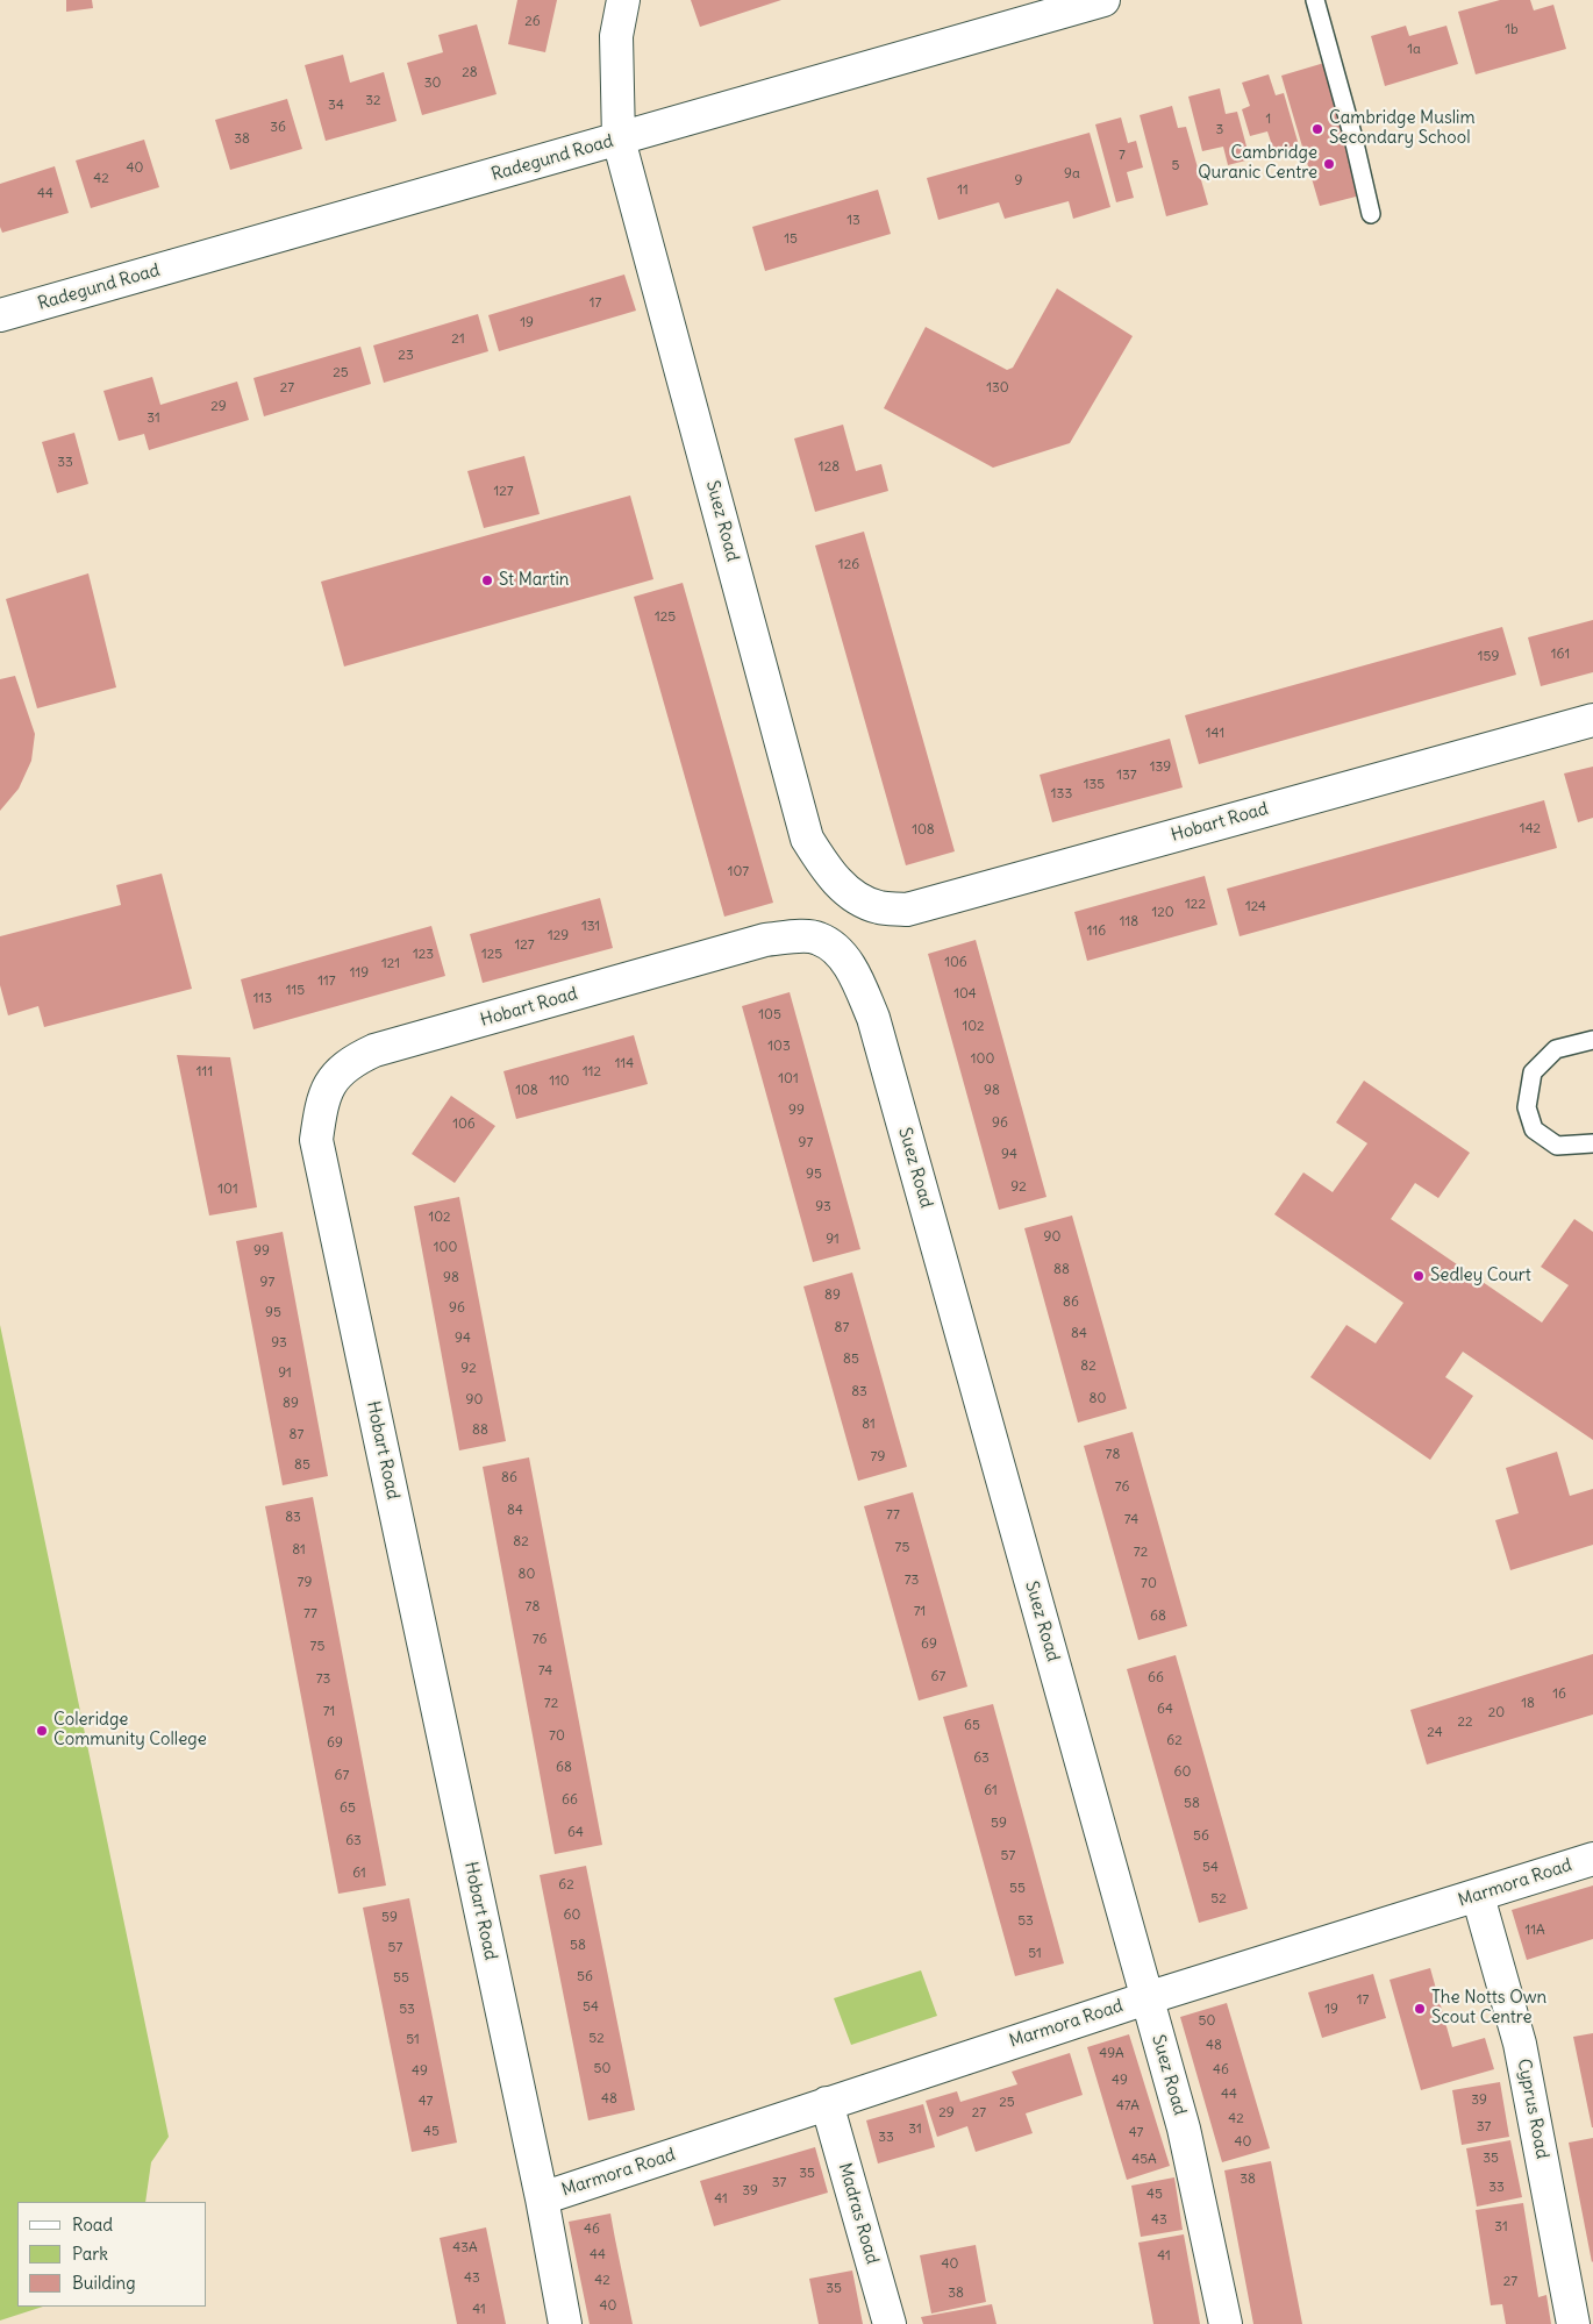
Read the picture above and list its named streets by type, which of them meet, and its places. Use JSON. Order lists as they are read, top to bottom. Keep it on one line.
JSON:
{"streets":{"street":["Radegund Road","Suez Road","Hobart Road","Marmora Road","Cyprus Road","Madras Road"]},"crossings":[["Radegund Road","Suez Road"],["Suez Road","Hobart Road"],["Suez Road","Marmora Road"],["Hobart Road","Marmora Road"],["Marmora Road","Cyprus Road"],["Marmora Road","Madras Road"]],"places":["Cambridge Muslim Secondary School","Cambridge Quranic Centre","St Martin","Sedley Court","Coleridge Community College","The Notts Own Scout Centre"],"house_numbers":["26","1b","1a","28","30","32","34","1","36","3","38","7","5","40","9a","42","9","11","44","13","15","17","19","21","23","25","27","130","29","31","33","128","127","126","125","161","159","141","139","137","135","133","142","108","107","122","124","120","118","131","116","129","127","123","125","106","121","119","117","115","104","113","105","102","103","100","114","111","112","101","110","108","98","99","96","106","97","94","95","92","101","93","102","90","91","100","99","88","98","97","89","86","96","95","87","84","94","93","85","82","92","91","83","80","90","89","81","88","87","78","79","85","86","76","84","77","83","74","82","75","81","72","80","73","79","70","78","71","77","68","76","69","75","74","67","66","73","16","72","18","64","71","20","22","65","24","70","62","69","63","68","60","67","61","66","58","65","59","64","56","63","57","54","61","62","55","52","60","59","53","11A","58","57","51","56","55","17","54","53","19","50","52","51","48","49A","50","46","49","49","44","48","39","47","25","47A","29","27","42","37","31","45","47","33","40","35","45A","35","38","37","33","39","45","41","43","31","46","43A","44","41","40","43","42","27","35","38","40","41"],"legend":["Road","Park","Building"]}
